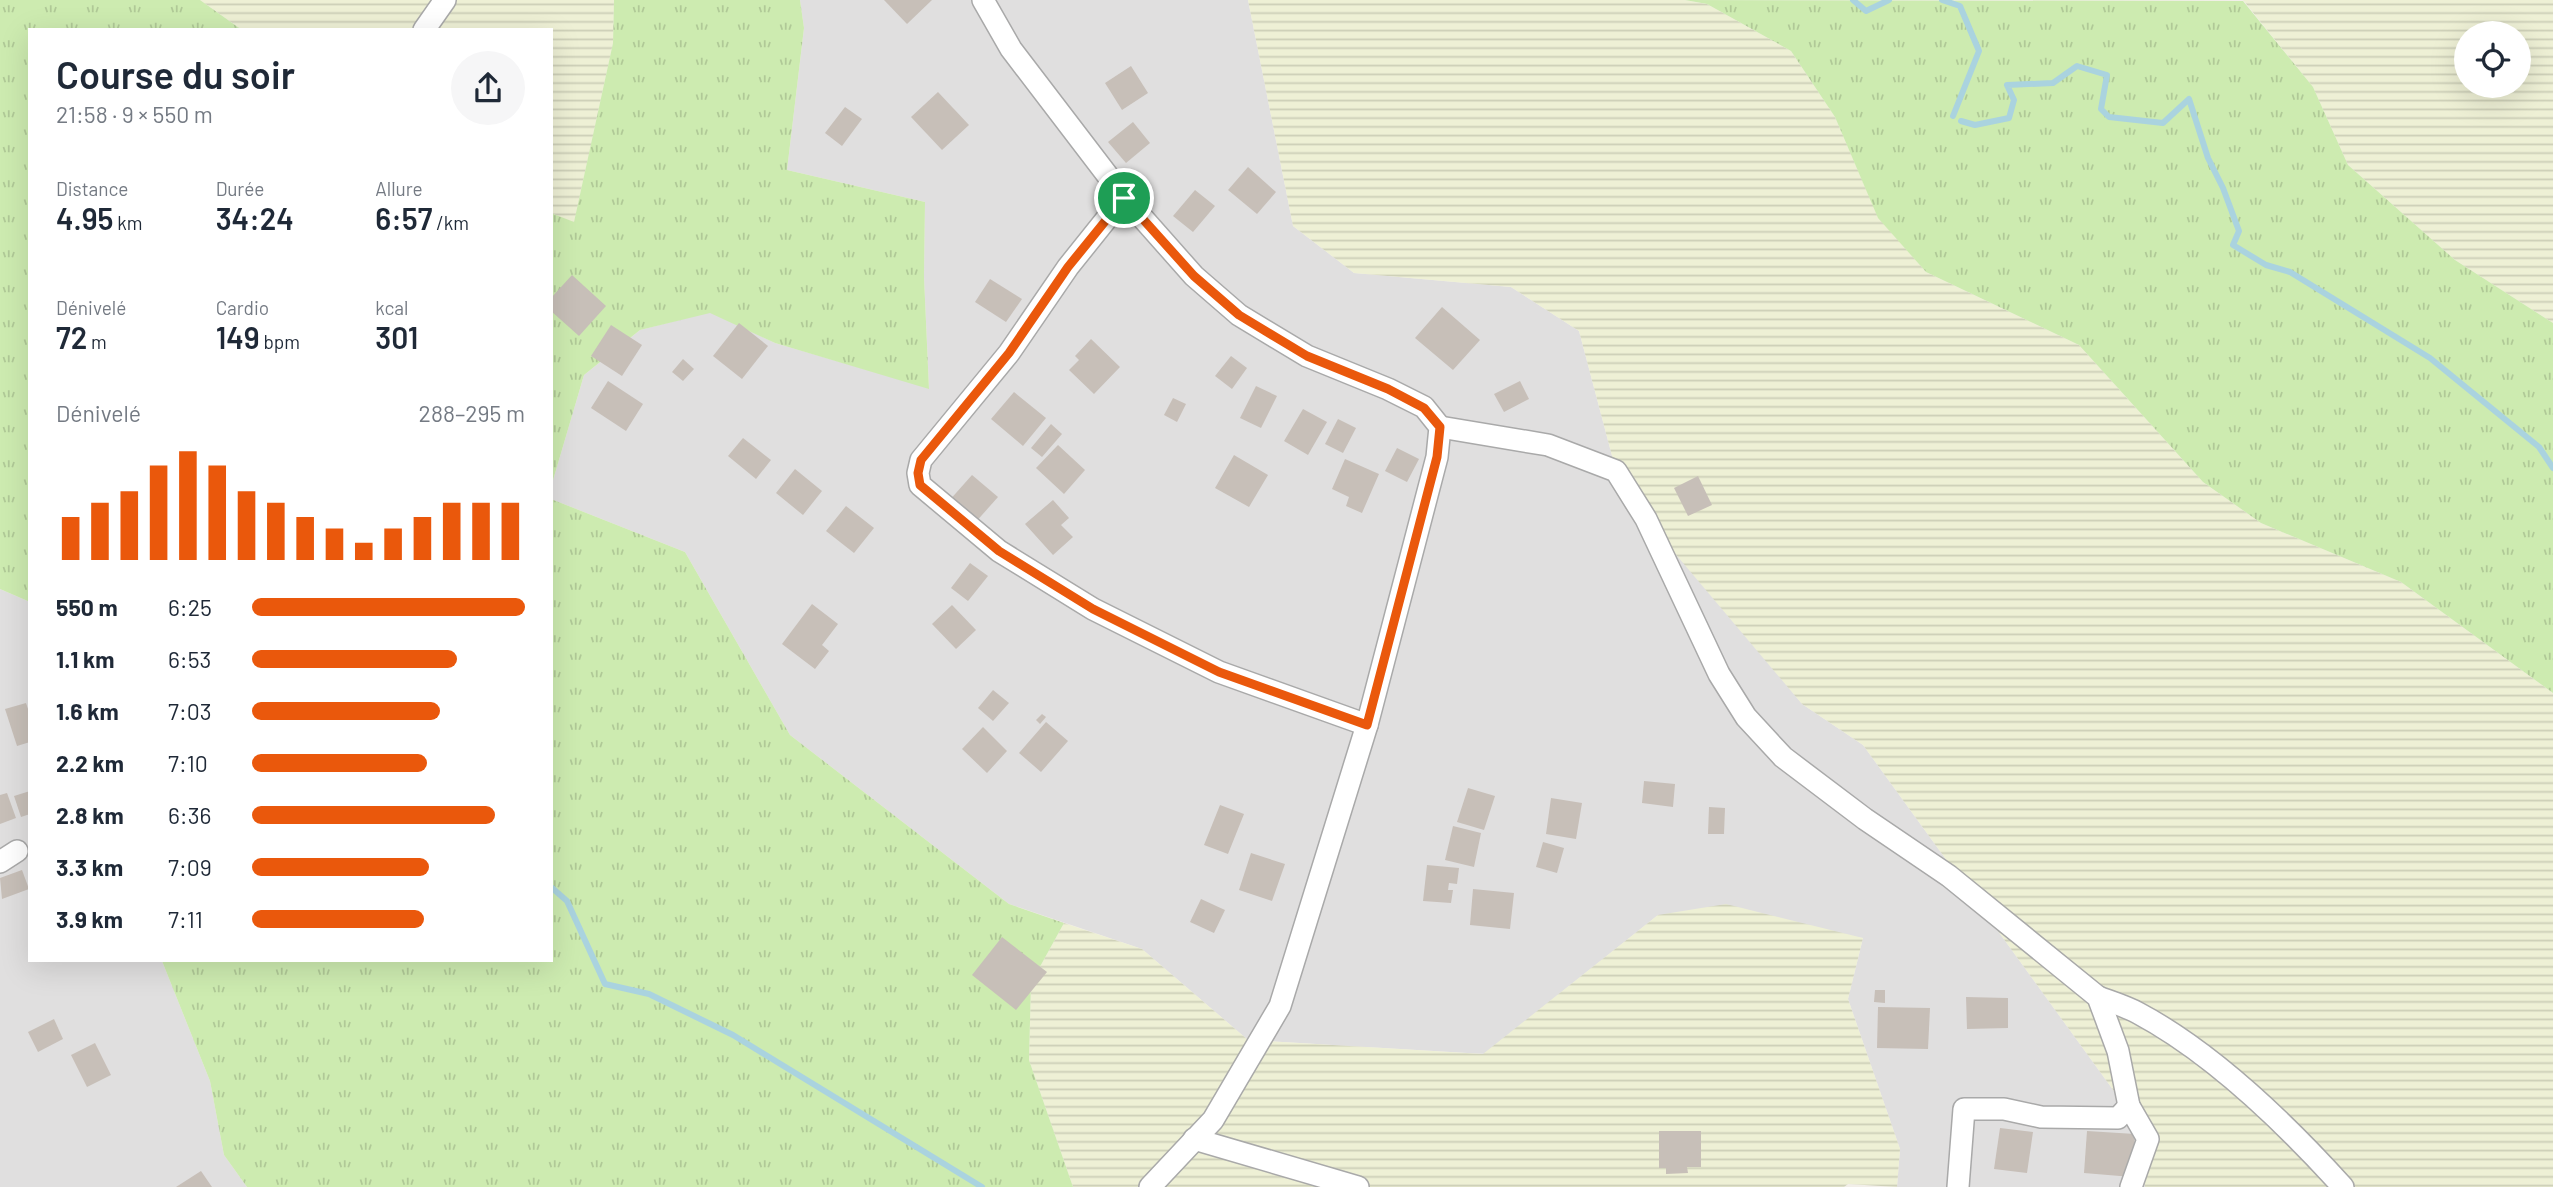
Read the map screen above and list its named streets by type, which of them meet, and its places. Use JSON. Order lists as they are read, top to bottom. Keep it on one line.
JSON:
{"page":{"heading":["Course du soir","21:58 · 9 × 550 m"],"stats":[["Distance","4.95 km"],["Durée","34:24"],["Allure","6:57 /km"],["Dénivelé","72 m"],["Cardio","149 bpm"],["kcal","301"]],"chart":["Dénivelé","288–295 m"],"list":[{"name":"550 m","note":"6:25"},{"name":"1.1 km","note":"6:53"},{"name":"1.6 km","note":"7:03"},{"name":"2.2 km","note":"7:10"},{"name":"2.8 km","note":"6:36"},{"name":"3.3 km","note":"7:09"},{"name":"3.9 km","note":"7:11"}]}}
